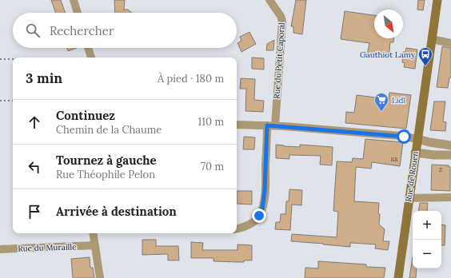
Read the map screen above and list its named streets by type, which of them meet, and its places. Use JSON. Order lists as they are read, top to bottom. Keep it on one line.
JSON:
{"streets":{"main road":["Rue de Rouen"],"street":["Rue du Petit Caporal","Rue du Muraille"]},"places":{"bus stop":["Gauthiot Lamy"],"supermarket":["Lidl"]},"house_numbers":["88","2"],"north":"bottom right","page":{"search":"Rechercher","heading":["3 min","À pied · 180 m"],"list":[["Continuez","Chemin de la Chaume","110 m"],["Tournez à gauche","Rue Théophile Pelon","70 m"],"Arrivée à destination"],"map_buttons":["+","−"]}}
